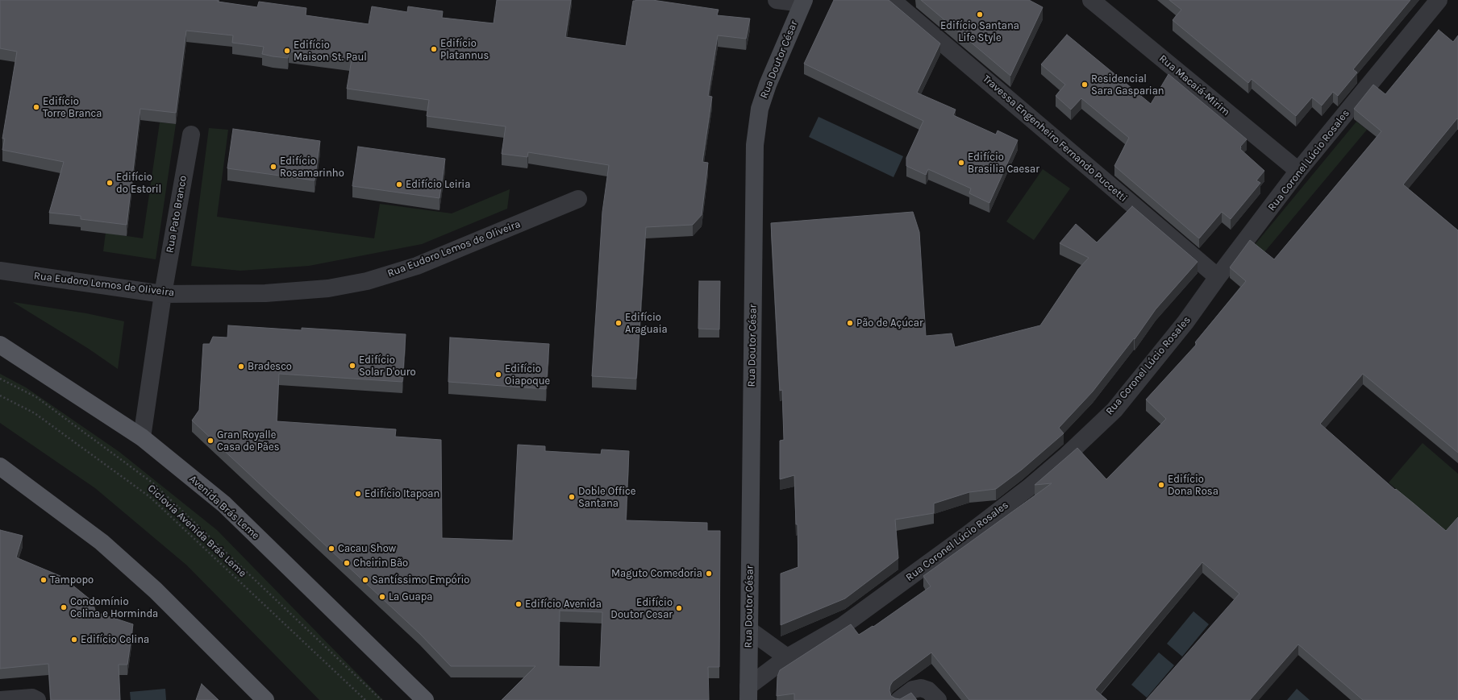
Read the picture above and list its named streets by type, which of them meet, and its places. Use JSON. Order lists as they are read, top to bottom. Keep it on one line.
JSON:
{"streets":{"main road":["Avenida Brás Leme"],"street":["Rua Doutor César","Rua Macaiá-Mirim","Travessa Engenheiro Fernando Puccetti","Rua Coronel Lúcio Rosales","Rua Pato Branco","Rua Eudoro Lemos de Oliveira"],"path":["Ciclovia Avenida Brás Leme"]},"crossings":[["Rua Doutor César","Rua Coronel Lúcio Rosales"],["Rua Macaiá-Mirim","Rua Coronel Lúcio Rosales"],["Travessa Engenheiro Fernando Puccetti","Rua Coronel Lúcio Rosales"],["Rua Pato Branco","Rua Eudoro Lemos de Oliveira"],["Rua Pato Branco","Avenida Brás Leme"]],"places":["Edifício Santana Life Style","Edifício Platannus","Edifício Maison St. Paul","Residencial Sara Gasparian","Edifício Torre Branca","Edifício Brasilia Caesar","Edifício Rosamarinho","Edifício do Estoril","Edifício Leiria","Edifício Araguaia","Pão de Açúcar","Edifício Solar D'ouro","Bradesco","Edifício Oiapoque","Gran Royalle Casa de Pães","Edifício Dona Rosa","Edifício Itapoan","Doble Office Santana","Cacau Show","Cheirin Bão","Maguto Comedoria","Tampopo","Santíssimo Empório","La Guapa","Edifício Avenida","Condomínio Celina e Horminda","Edifício Doutor Cesar","Edifício Celina"]}
